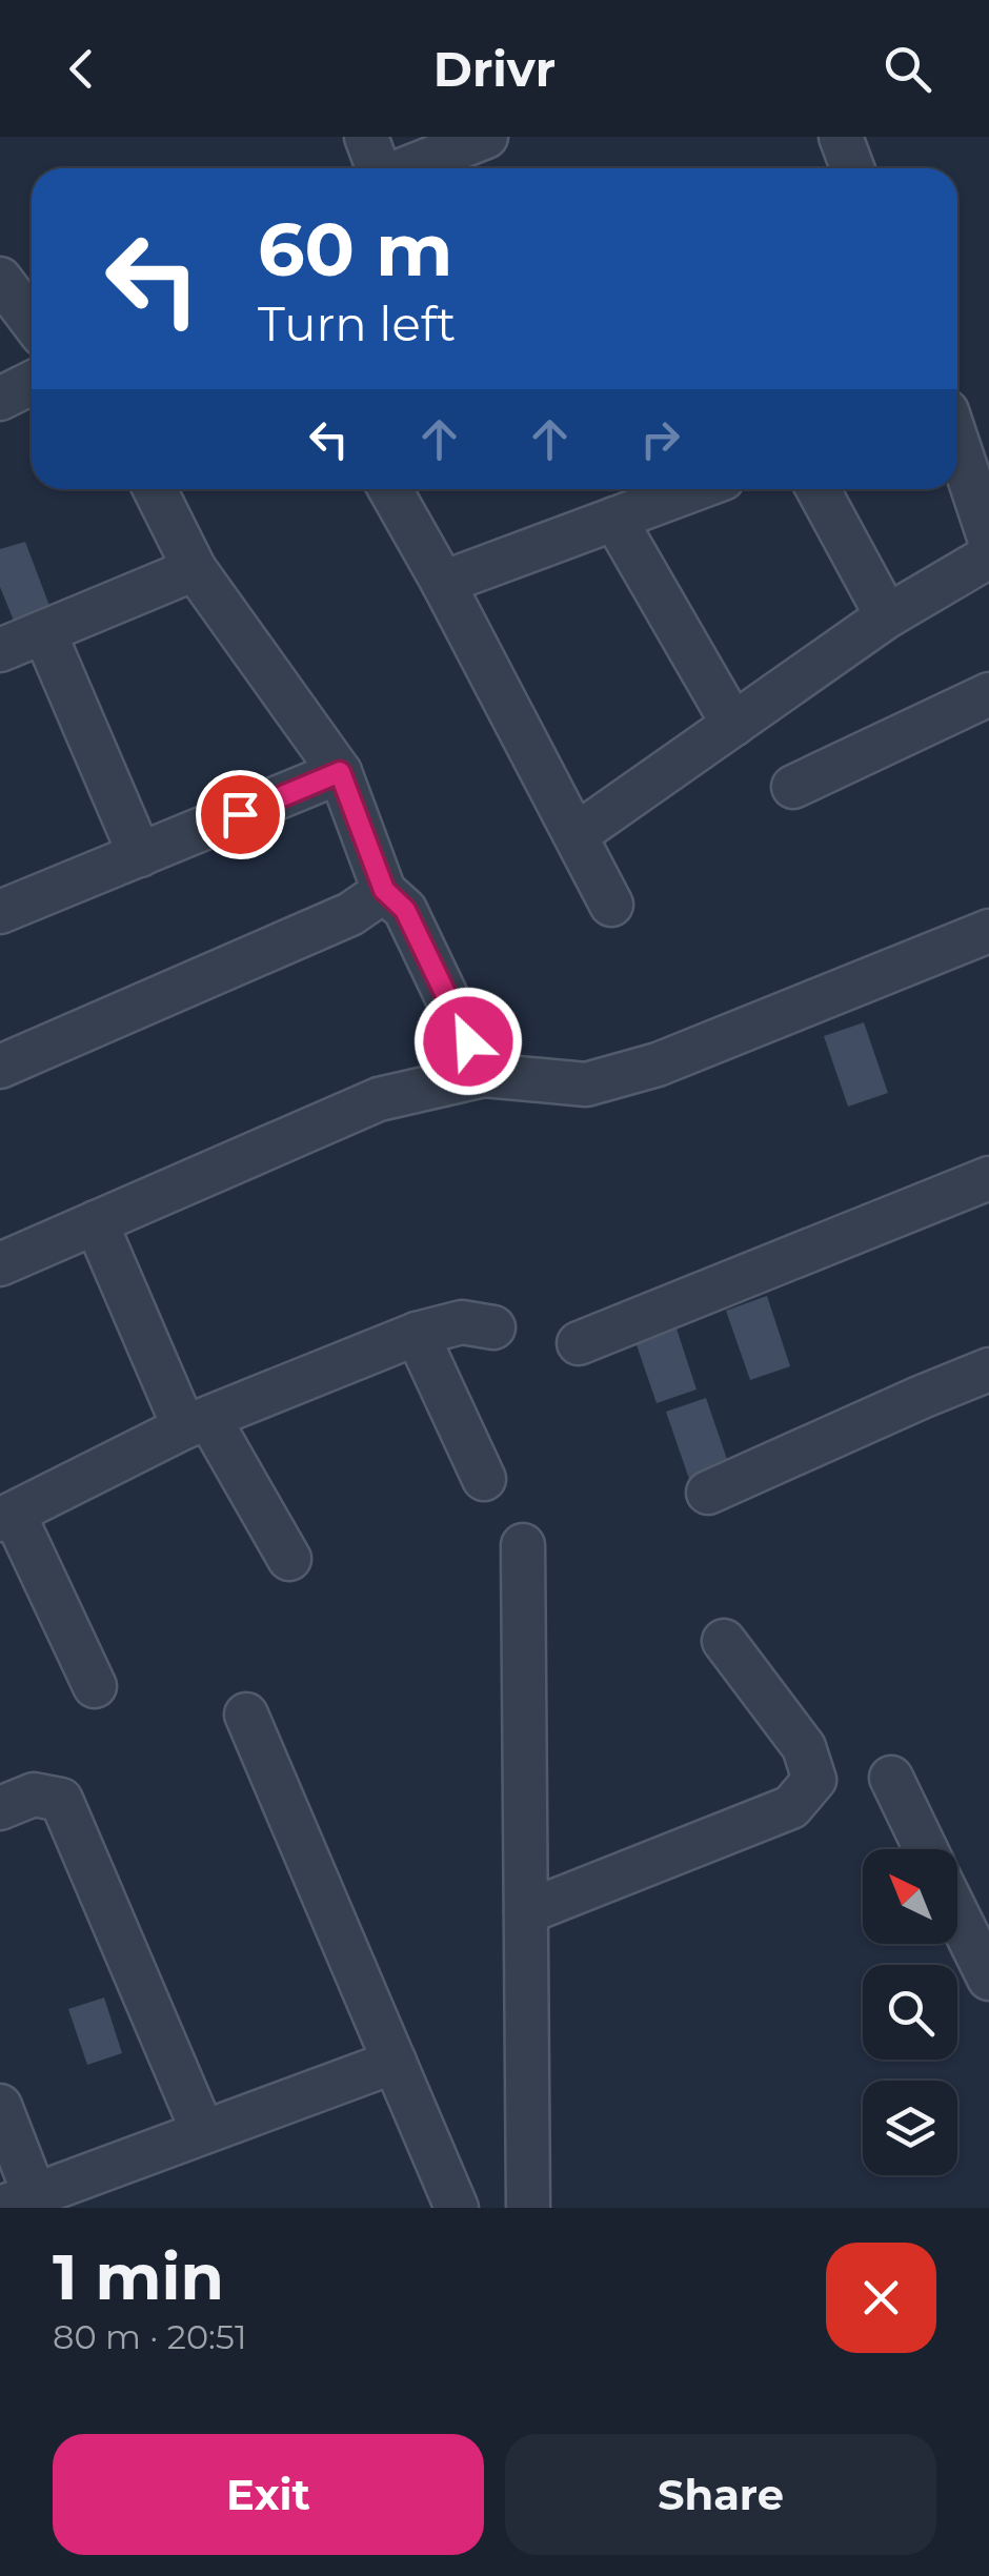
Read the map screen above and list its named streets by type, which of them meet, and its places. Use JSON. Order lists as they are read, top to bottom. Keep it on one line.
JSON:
{"north":"top left","page":{"header":"Drivr","turn":["60 m","Turn left"],"heading":["1 min","80 m · 20:51"],"buttons":["Exit","Share"]}}
